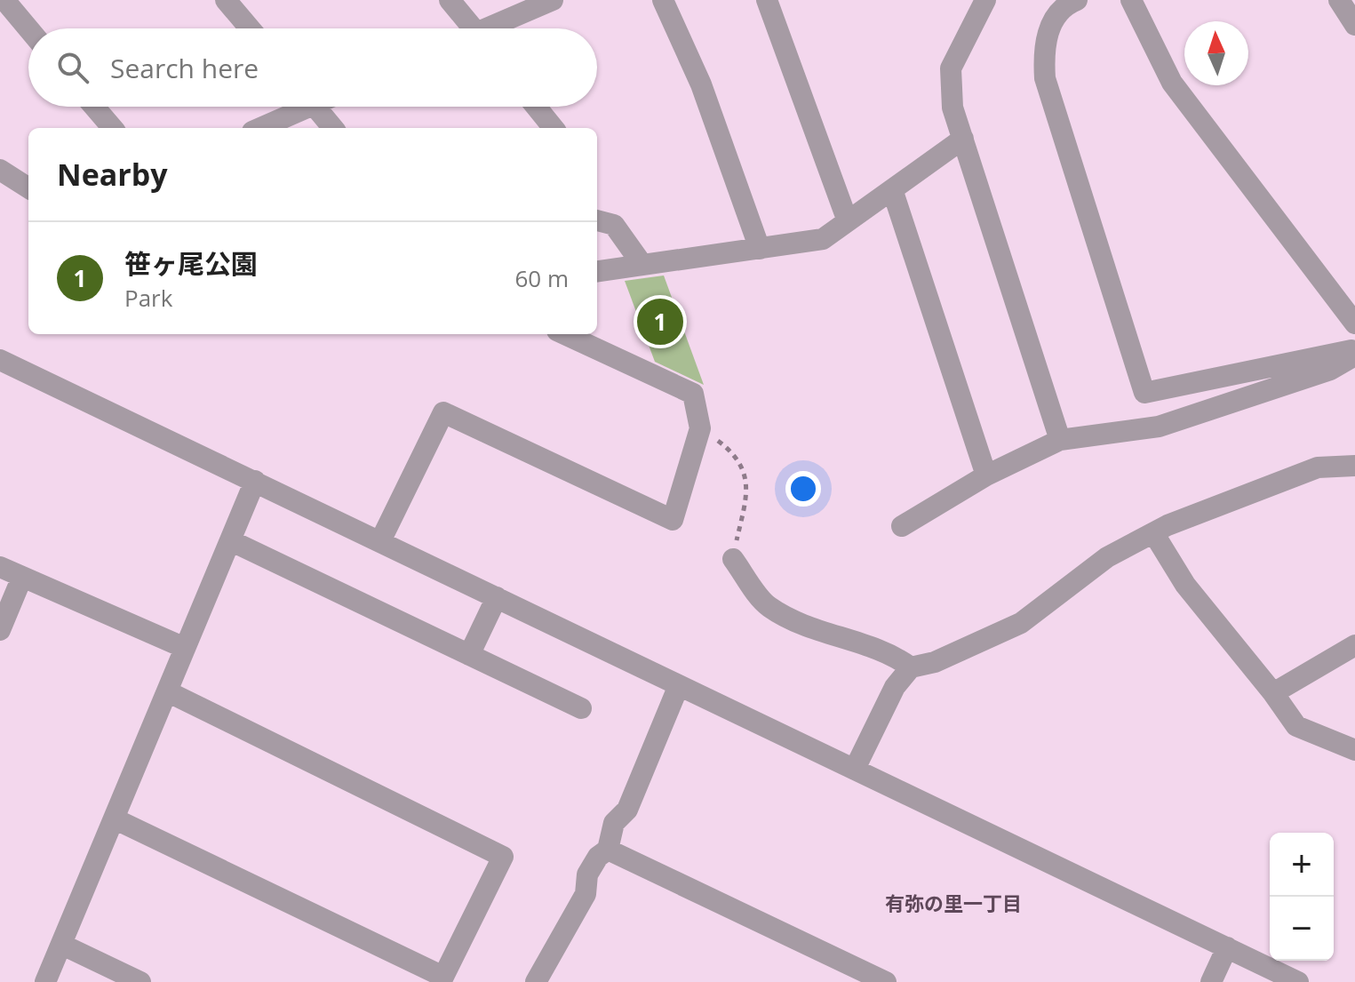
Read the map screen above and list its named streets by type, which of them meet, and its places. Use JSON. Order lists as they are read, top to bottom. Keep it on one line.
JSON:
{"districts":["有弥の里一丁目"],"north":"top","page":{"search":"Search here","heading":"Nearby","list":[{"mark":"1","name":"笹ヶ尾公園","note":"Park","value":"60 m"}],"pins":"1","map_buttons":["+","−"]}}
